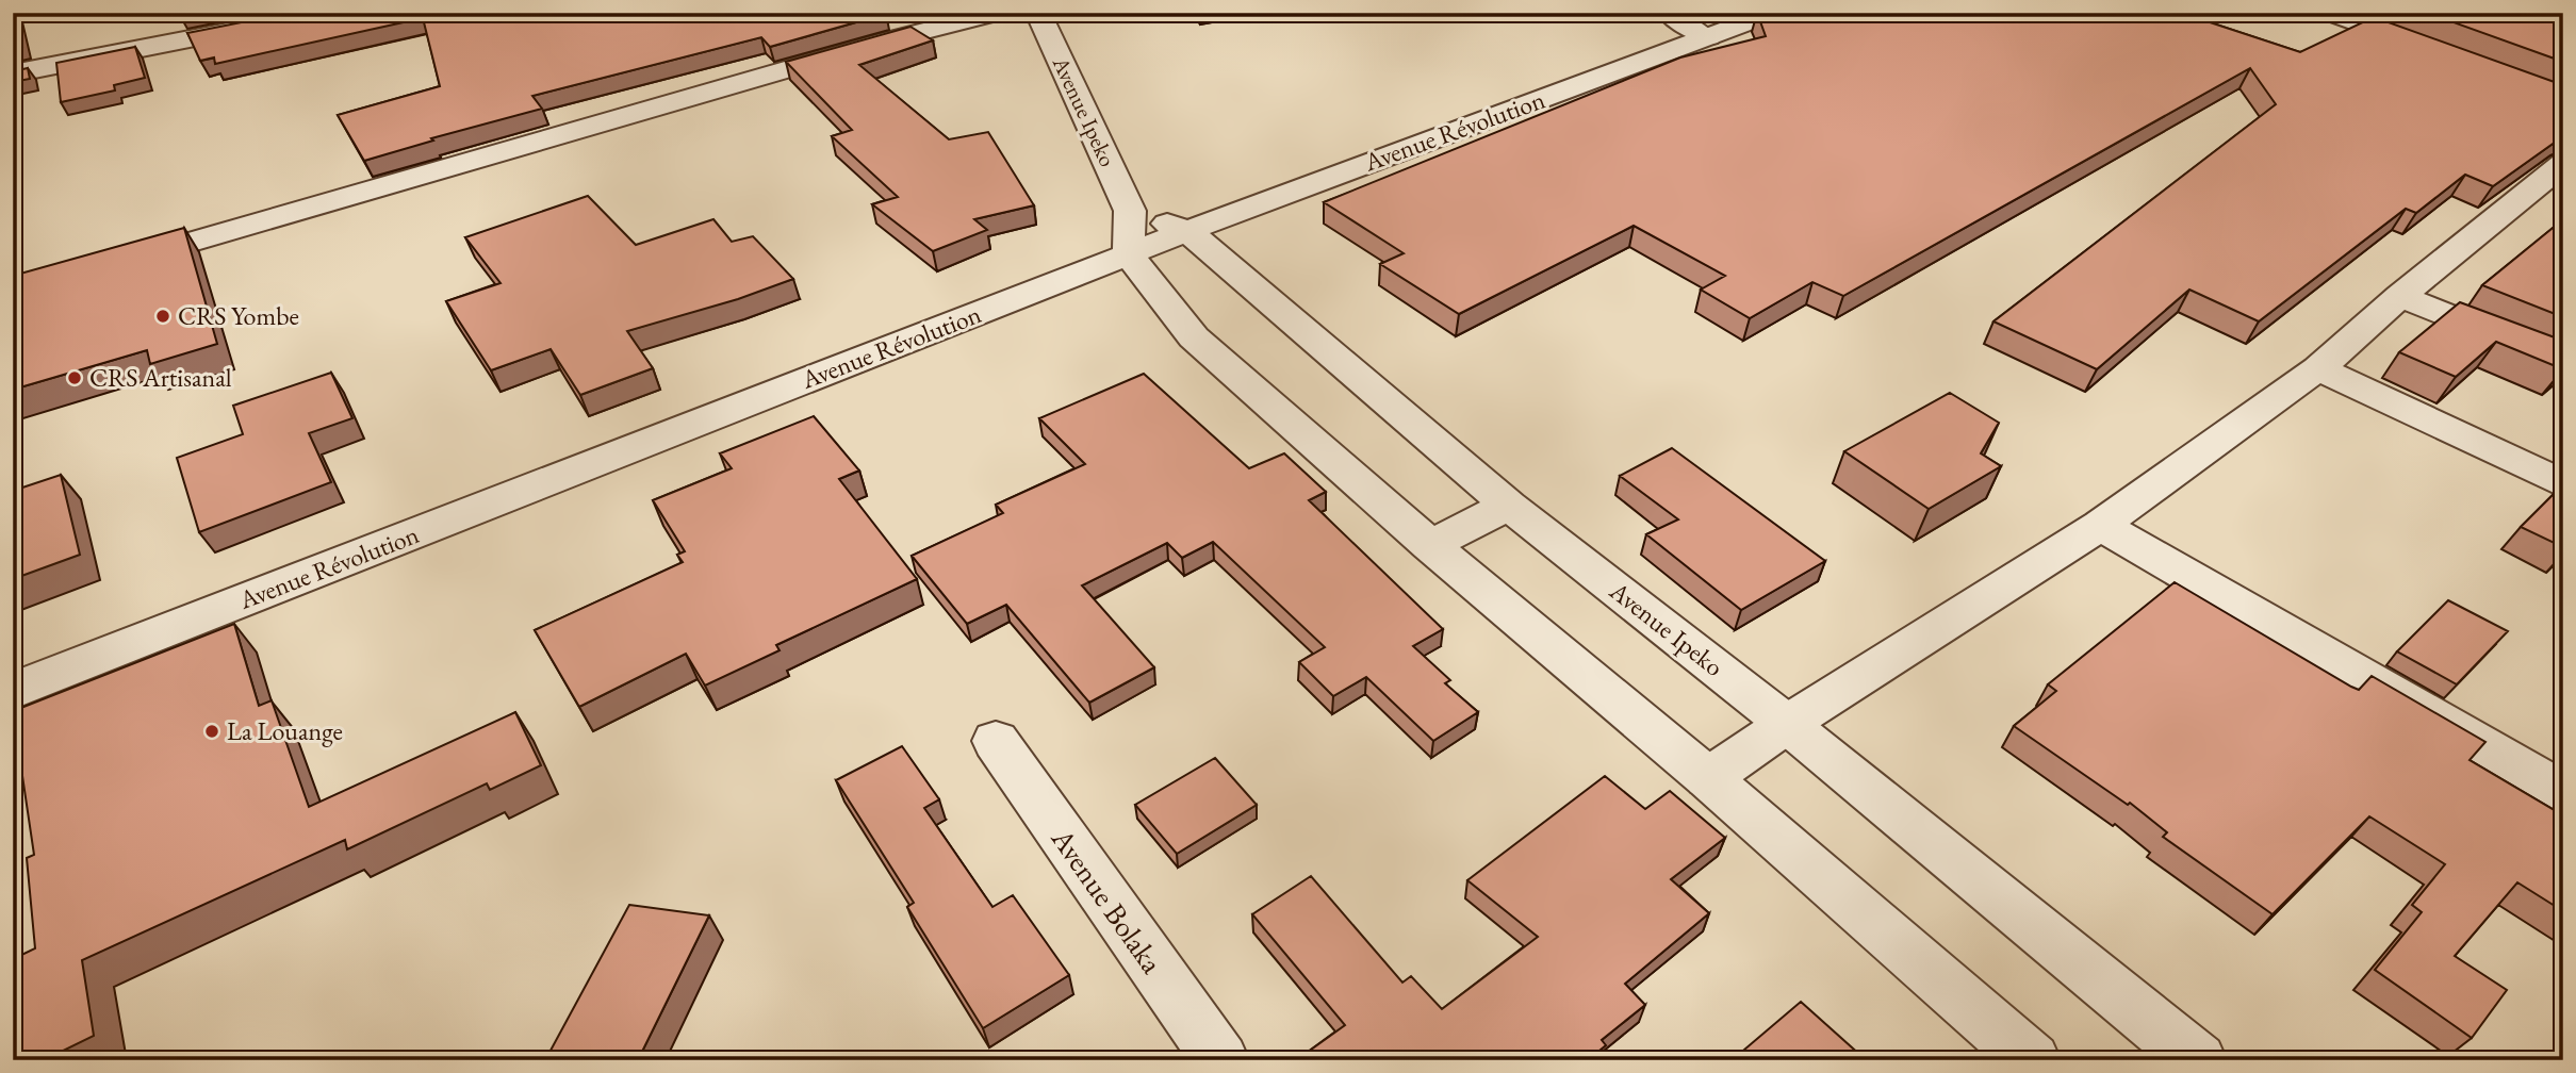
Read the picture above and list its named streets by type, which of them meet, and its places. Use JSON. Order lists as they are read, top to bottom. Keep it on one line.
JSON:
{"streets":{"street":["Avenue Ipeko","Avenue Révolution","Avenue Bolaka"]},"crossings":[["Avenue Ipeko","Avenue Révolution"]],"places":["CRS Yombe","CRS Artisanal","La Louange"]}
